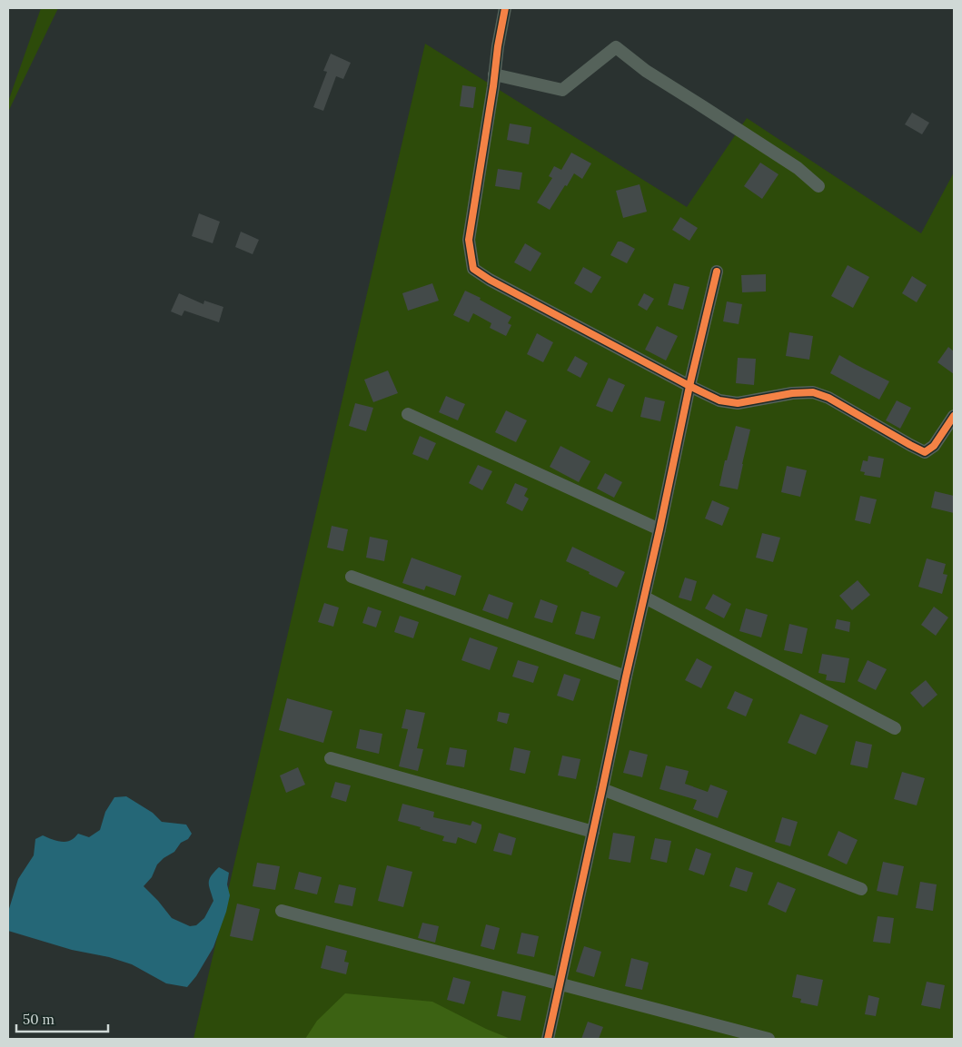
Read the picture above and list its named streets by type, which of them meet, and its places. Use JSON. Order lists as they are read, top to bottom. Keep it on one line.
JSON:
{"scale_bar":"50 m"}
